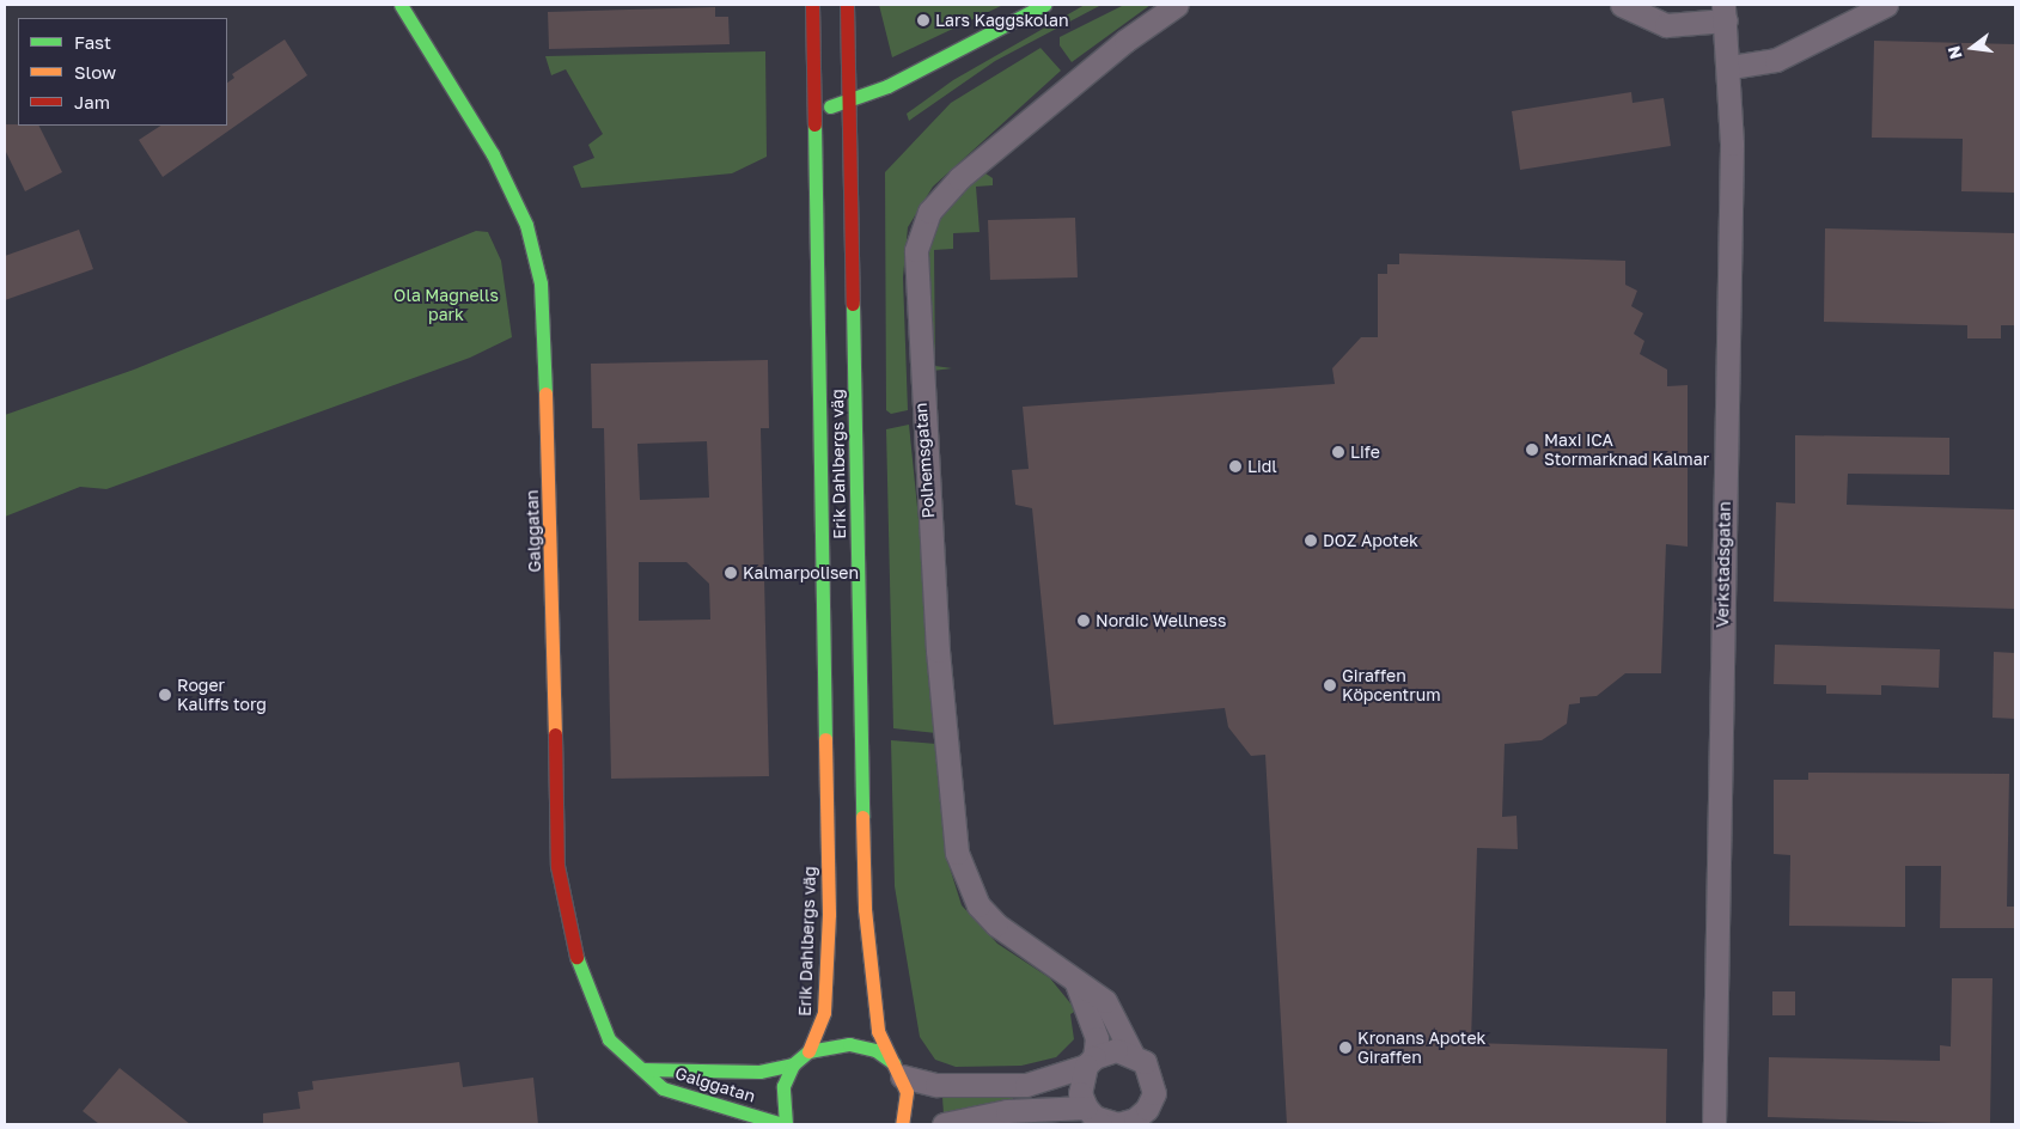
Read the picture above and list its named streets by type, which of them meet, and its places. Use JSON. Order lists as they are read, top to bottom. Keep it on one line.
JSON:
{"streets":{"main road":["Erik Dahlbergs väg","Galggatan"],"street":["Polhemsgatan","Verkstadsgatan"]},"crossings":[["Erik Dahlbergs väg","Galggatan"]],"parks":["Ola Magnells park"],"places":["Lars Kaggskolan","Maxi ICA Stormarknad Kalmar","Life","Lidl","DOZ Apotek","Kalmarpolisen","Nordic Wellness","Giraffen Köpcentrum","Roger Kaliffs torg","Kronans Apotek Giraffen"],"legend":["Fast","Slow","Jam"],"north":"left"}
